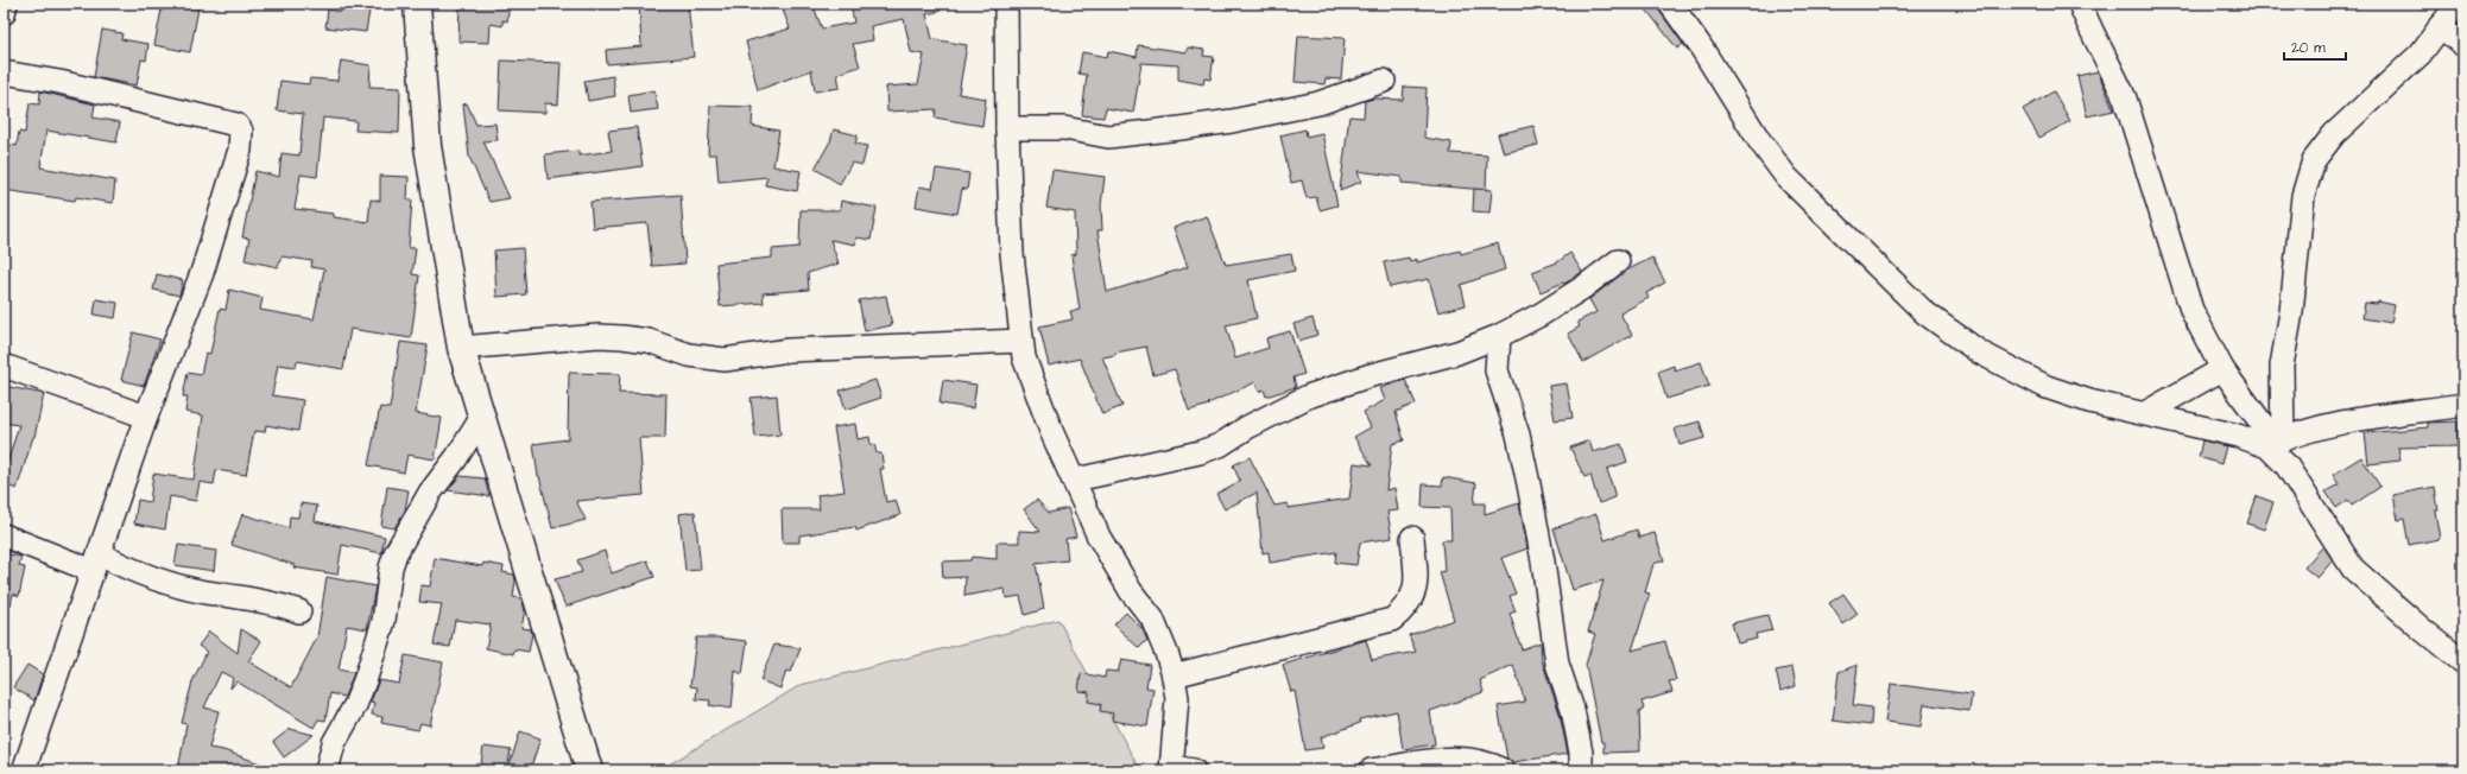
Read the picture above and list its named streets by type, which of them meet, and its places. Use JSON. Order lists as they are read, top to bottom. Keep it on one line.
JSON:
{"scale_bar":"20 m"}
